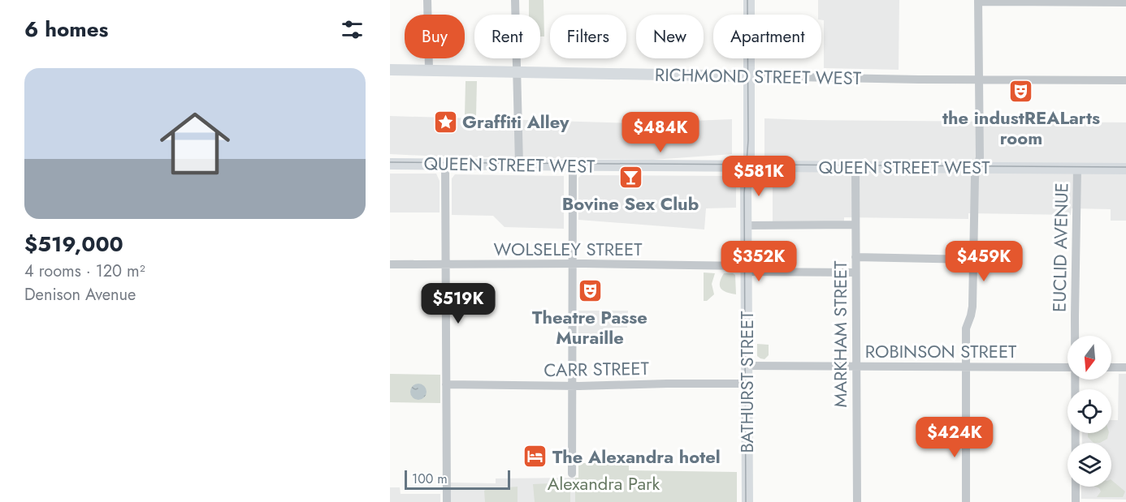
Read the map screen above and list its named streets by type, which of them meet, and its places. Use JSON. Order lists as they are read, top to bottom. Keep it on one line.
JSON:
{"streets":{"main road":["RICHMOND STREET WEST","QUEEN STREET WEST","BATHURST STREET"],"street":["EUCLID AVENUE","WOLSELEY STREET","MARKHAM STREET","ROBINSON STREET","CARR STREET"]},"crossings":[["RICHMOND STREET WEST","BATHURST STREET"],["QUEEN STREET WEST","EUCLID AVENUE"],["QUEEN STREET WEST","MARKHAM STREET"],["QUEEN STREET WEST","BATHURST STREET"],["WOLSELEY STREET","MARKHAM STREET"],["WOLSELEY STREET","BATHURST STREET"],["MARKHAM STREET","ROBINSON STREET"],["ROBINSON STREET","BATHURST STREET"],["CARR STREET","BATHURST STREET"]],"parks":["Alexandra Park"],"places":{"theatre":["the industREALarts room","Theatre Passe Muraille"],"place":["Graffiti Alley"],"bar":["Bovine Sex Club"],"hotel":["The Alexandra hotel"]},"scale_bar":"100 m","north":"bottom","page":{"heading":"6 homes","chip":["Buy","Rent","Filters","New","Apartment"],"list":[{"name":"$519,000","note":"4 rooms · 120 m² · Denison Avenue"}],"price":["$484K","$581K","$352K","$459K","$519K","$424K"],"scale":"100 m"}}
